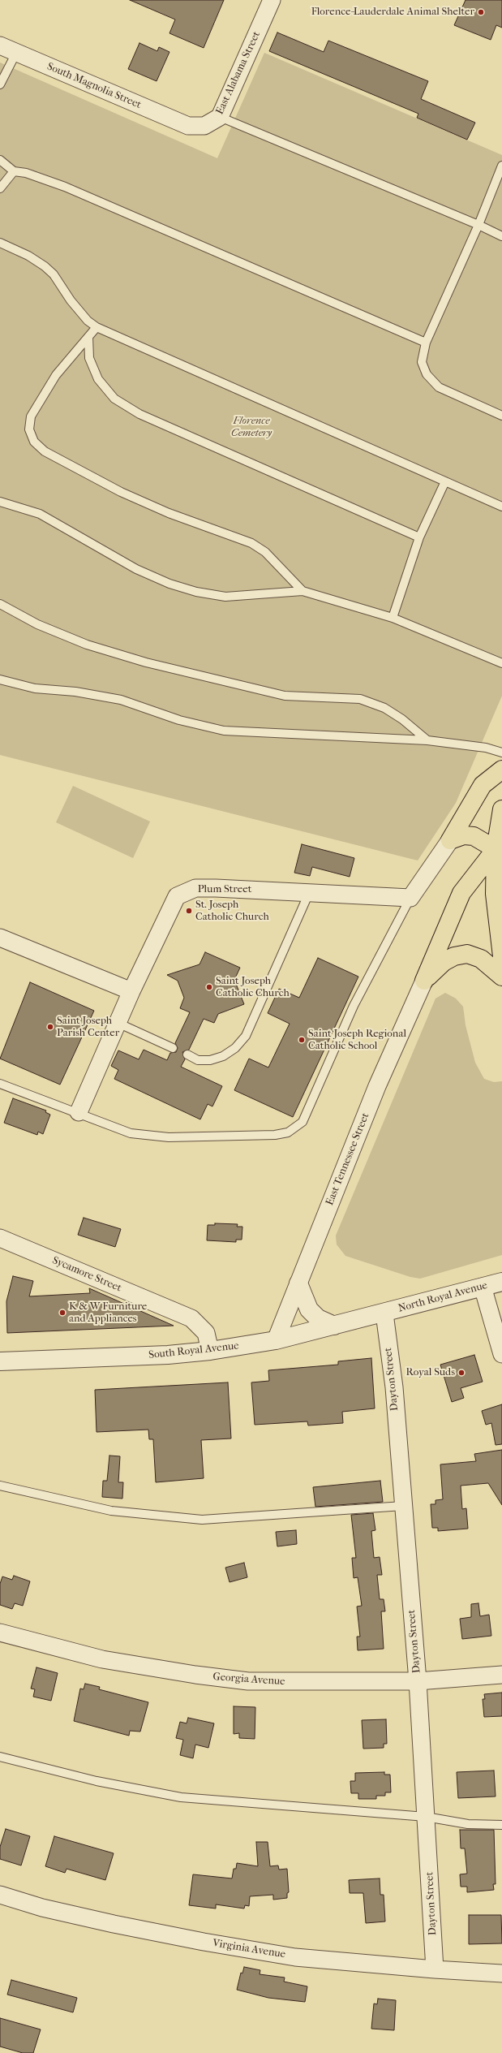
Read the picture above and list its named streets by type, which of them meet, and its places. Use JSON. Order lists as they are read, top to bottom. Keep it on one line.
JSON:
{"streets":{"street":["East Alabama Street","South Magnolia Street","Plum Street","East Tennessee Street","Sycamore Street","North Royal Avenue","South Royal Avenue","Dayton Street","Georgia Avenue","Virginia Avenue"]},"crossings":[["East Alabama Street","South Magnolia Street"],["East Tennessee Street","South Royal Avenue"],["Sycamore Street","South Royal Avenue"],["North Royal Avenue","South Royal Avenue"],["North Royal Avenue","Dayton Street"],["South Royal Avenue","Dayton Street"],["Dayton Street","Georgia Avenue"],["Dayton Street","Virginia Avenue"]],"parks":["Florence Cemetery"],"places":["Florence-Lauderdale Animal Shelter","St. Joseph Catholic Church","Saint Joseph Catholic Church","Saint Joseph Parish Center","Saint Joseph Regional Catholic School","K & W Furniture and Appliances","Royal Suds"]}
